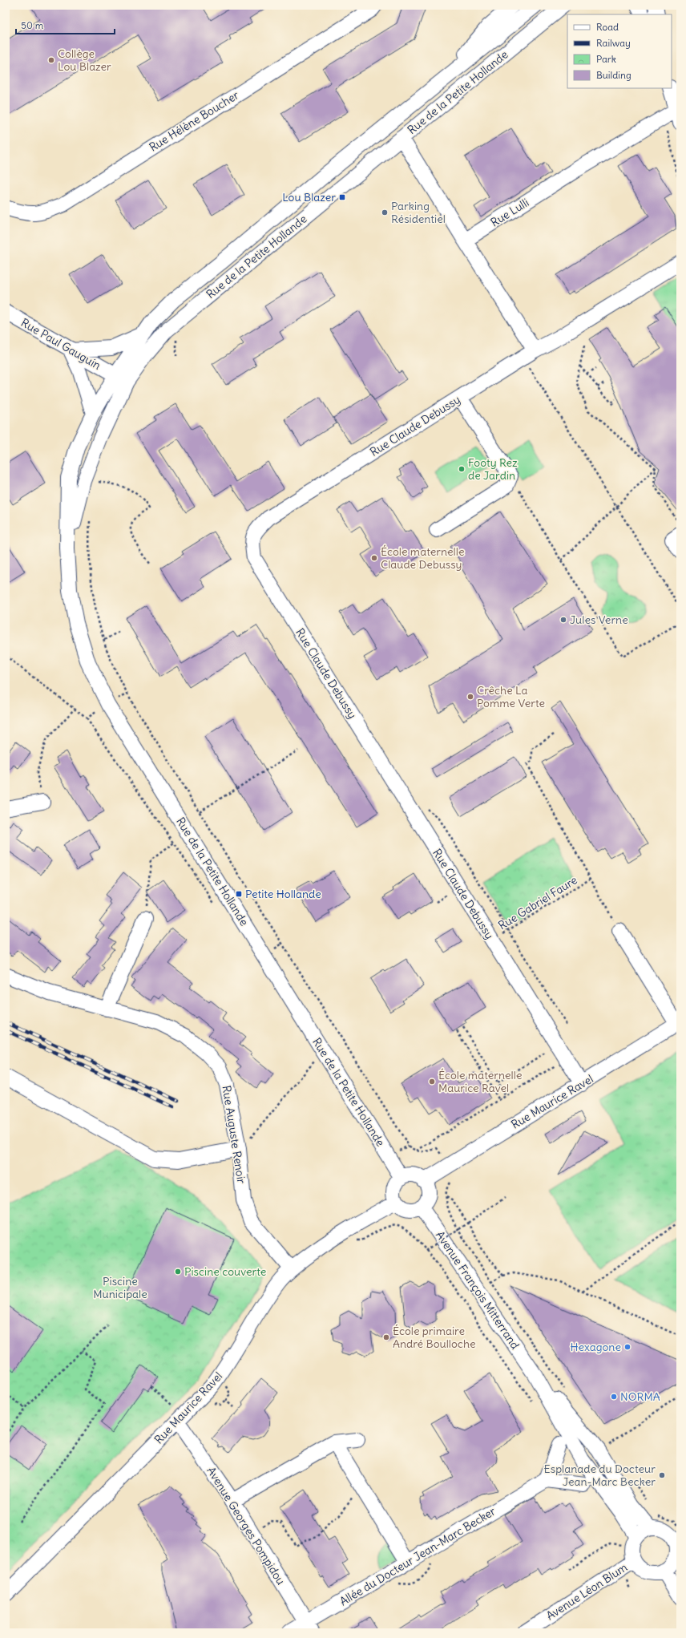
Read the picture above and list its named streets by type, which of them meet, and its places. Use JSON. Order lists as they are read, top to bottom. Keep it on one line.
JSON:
{"streets":{"street":["Rue de la Petite Hollande","Rue Hélène Boucher","Rue Lulli","Rue Paul Gauguin","Rue Claude Debussy","Rue Maurice Ravel","Rue Auguste Renoir","Avenue François Mitterrand","Avenue Georges Pompidou","Allée du Docteur Jean-Marc Becker","Avenue Léon Blum"],"path":["Rue Gabriel Faure"]},"crossings":[["Rue de la Petite Hollande","Rue Paul Gauguin"],["Rue de la Petite Hollande","Rue Maurice Ravel"],["Rue de la Petite Hollande","Avenue François Mitterrand"],["Rue Claude Debussy","Rue Gabriel Faure"],["Rue Claude Debussy","Rue Maurice Ravel"],["Rue Maurice Ravel","Rue Auguste Renoir"],["Rue Maurice Ravel","Avenue François Mitterrand"],["Rue Maurice Ravel","Avenue Georges Pompidou"],["Avenue Georges Pompidou","Allée du Docteur Jean-Marc Becker"]],"parks":["Piscine Municipale"],"places":{"other":["Collège Lou Blazer","Parking Résidentiel","Footy Rez de Jardin","École maternelle Claude Debussy","Jules Verne","Crêche La Pomme Verte","École maternelle Maurice Ravel","Piscine couverte","École primaire André Boulloche","Hexagone","NORMA","Esplanade du Docteur Jean-Marc Becker"],"transit":["Lou Blazer","Petite Hollande"]},"legend":["Road","Railway","Park","Building"],"scale_bar":"50 m"}
